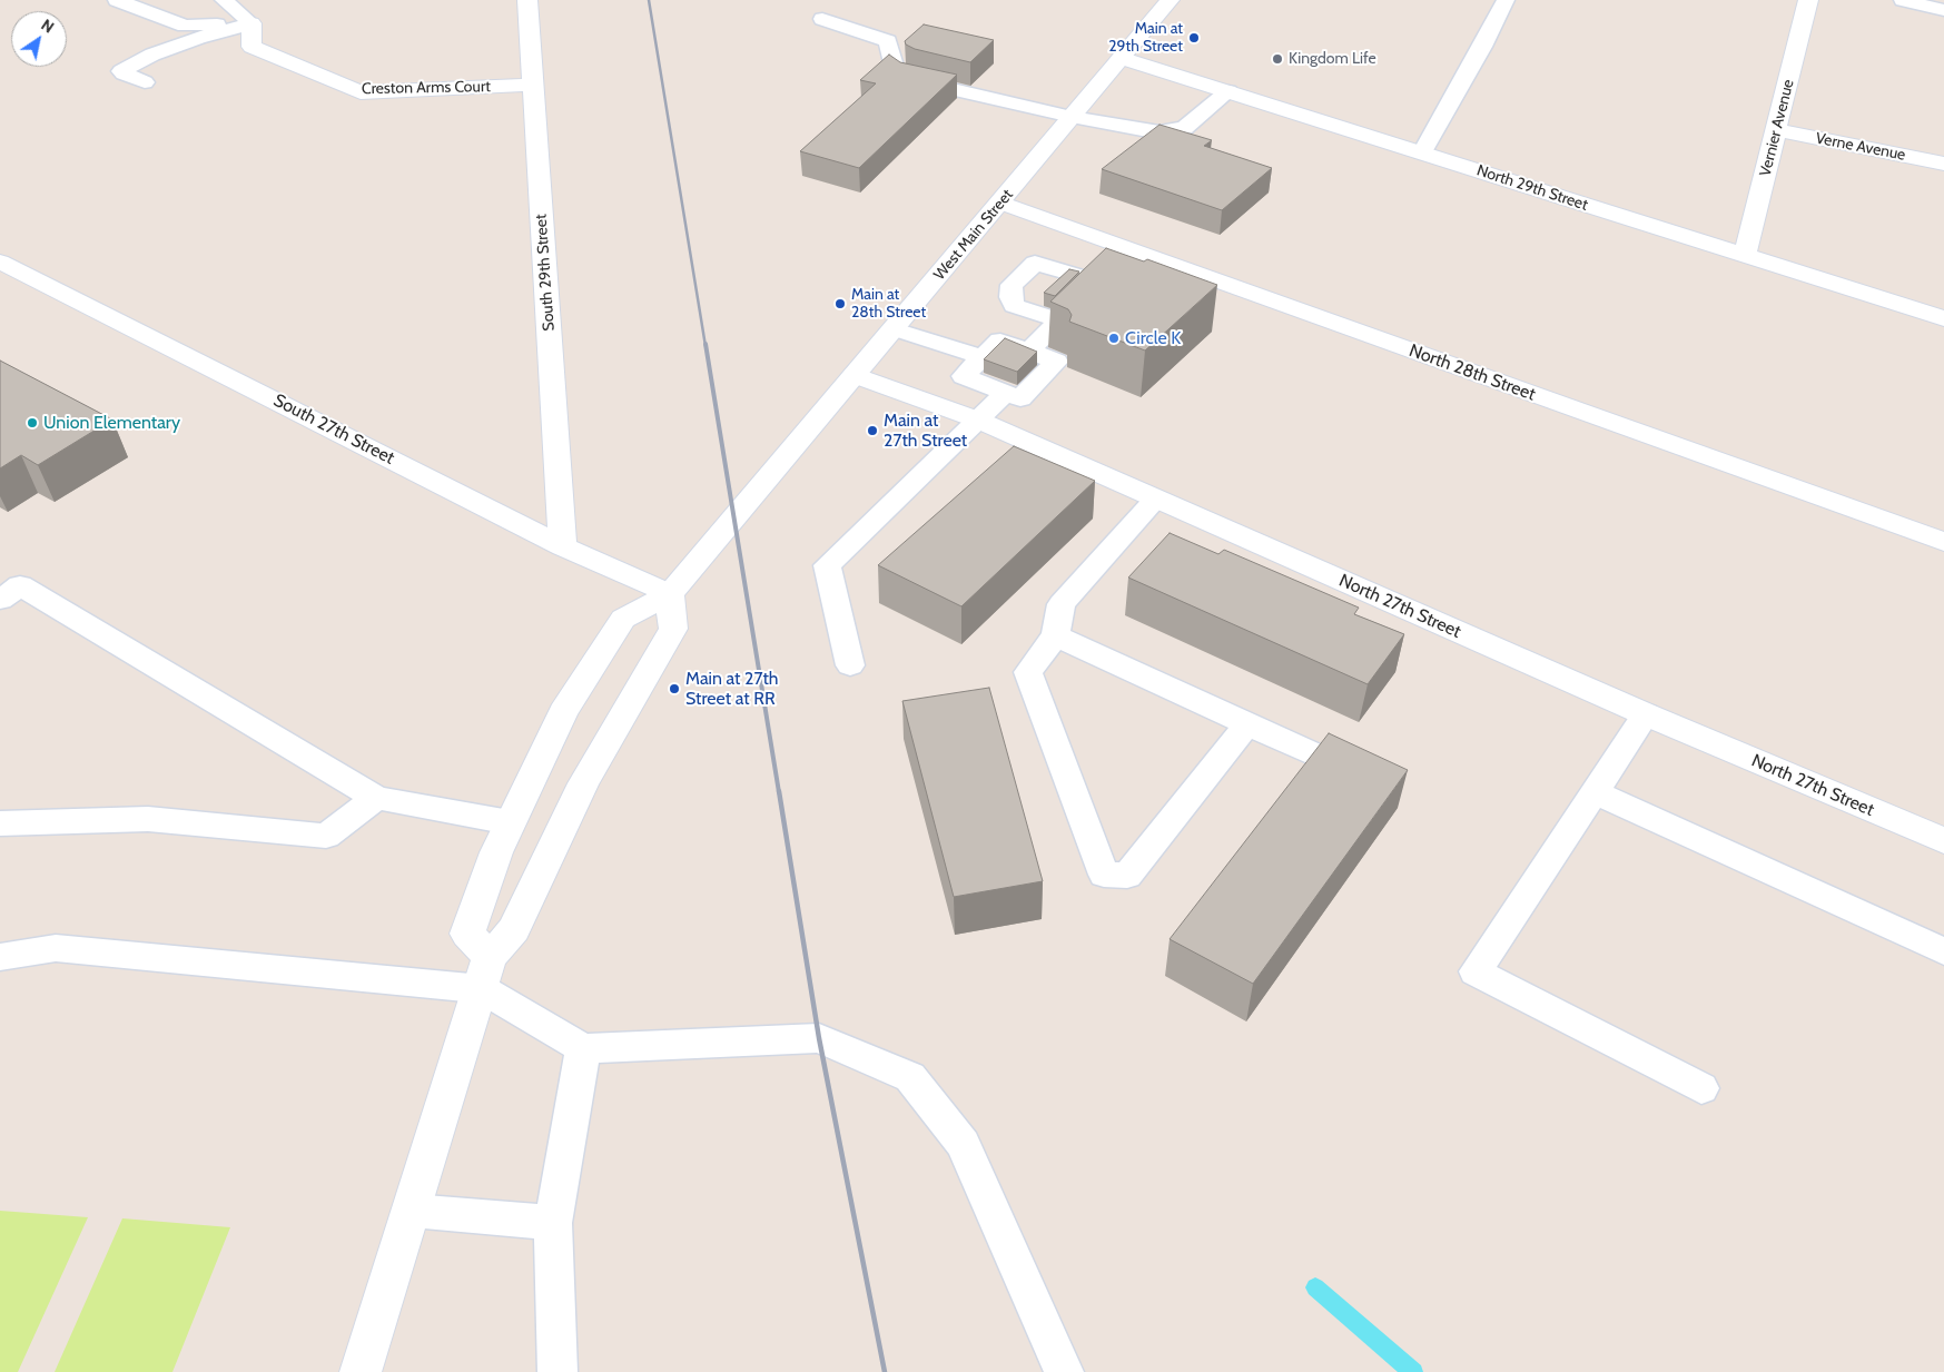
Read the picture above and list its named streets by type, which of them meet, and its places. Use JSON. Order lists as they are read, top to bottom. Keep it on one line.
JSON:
{"streets":{"street":["Creston Arms Court","Vernier Avenue","Verne Avenue","North 29th Street","West Main Street","South 29th Street","North 28th Street","South 27th Street","North 27th Street"]},"crossings":[["Creston Arms Court","South 29th Street"],["Vernier Avenue","Verne Avenue"],["Vernier Avenue","North 29th Street"],["North 29th Street","West Main Street"],["West Main Street","North 28th Street"],["West Main Street","South 27th Street"],["West Main Street","North 27th Street"],["South 29th Street","South 27th Street"]],"places":["Main at 29th Street","Kingdom Life","Main at 28th Street","Circle K","Union Elementary","Main at 27th Street","Main at 27th Street at RR"],"north":"top right"}
